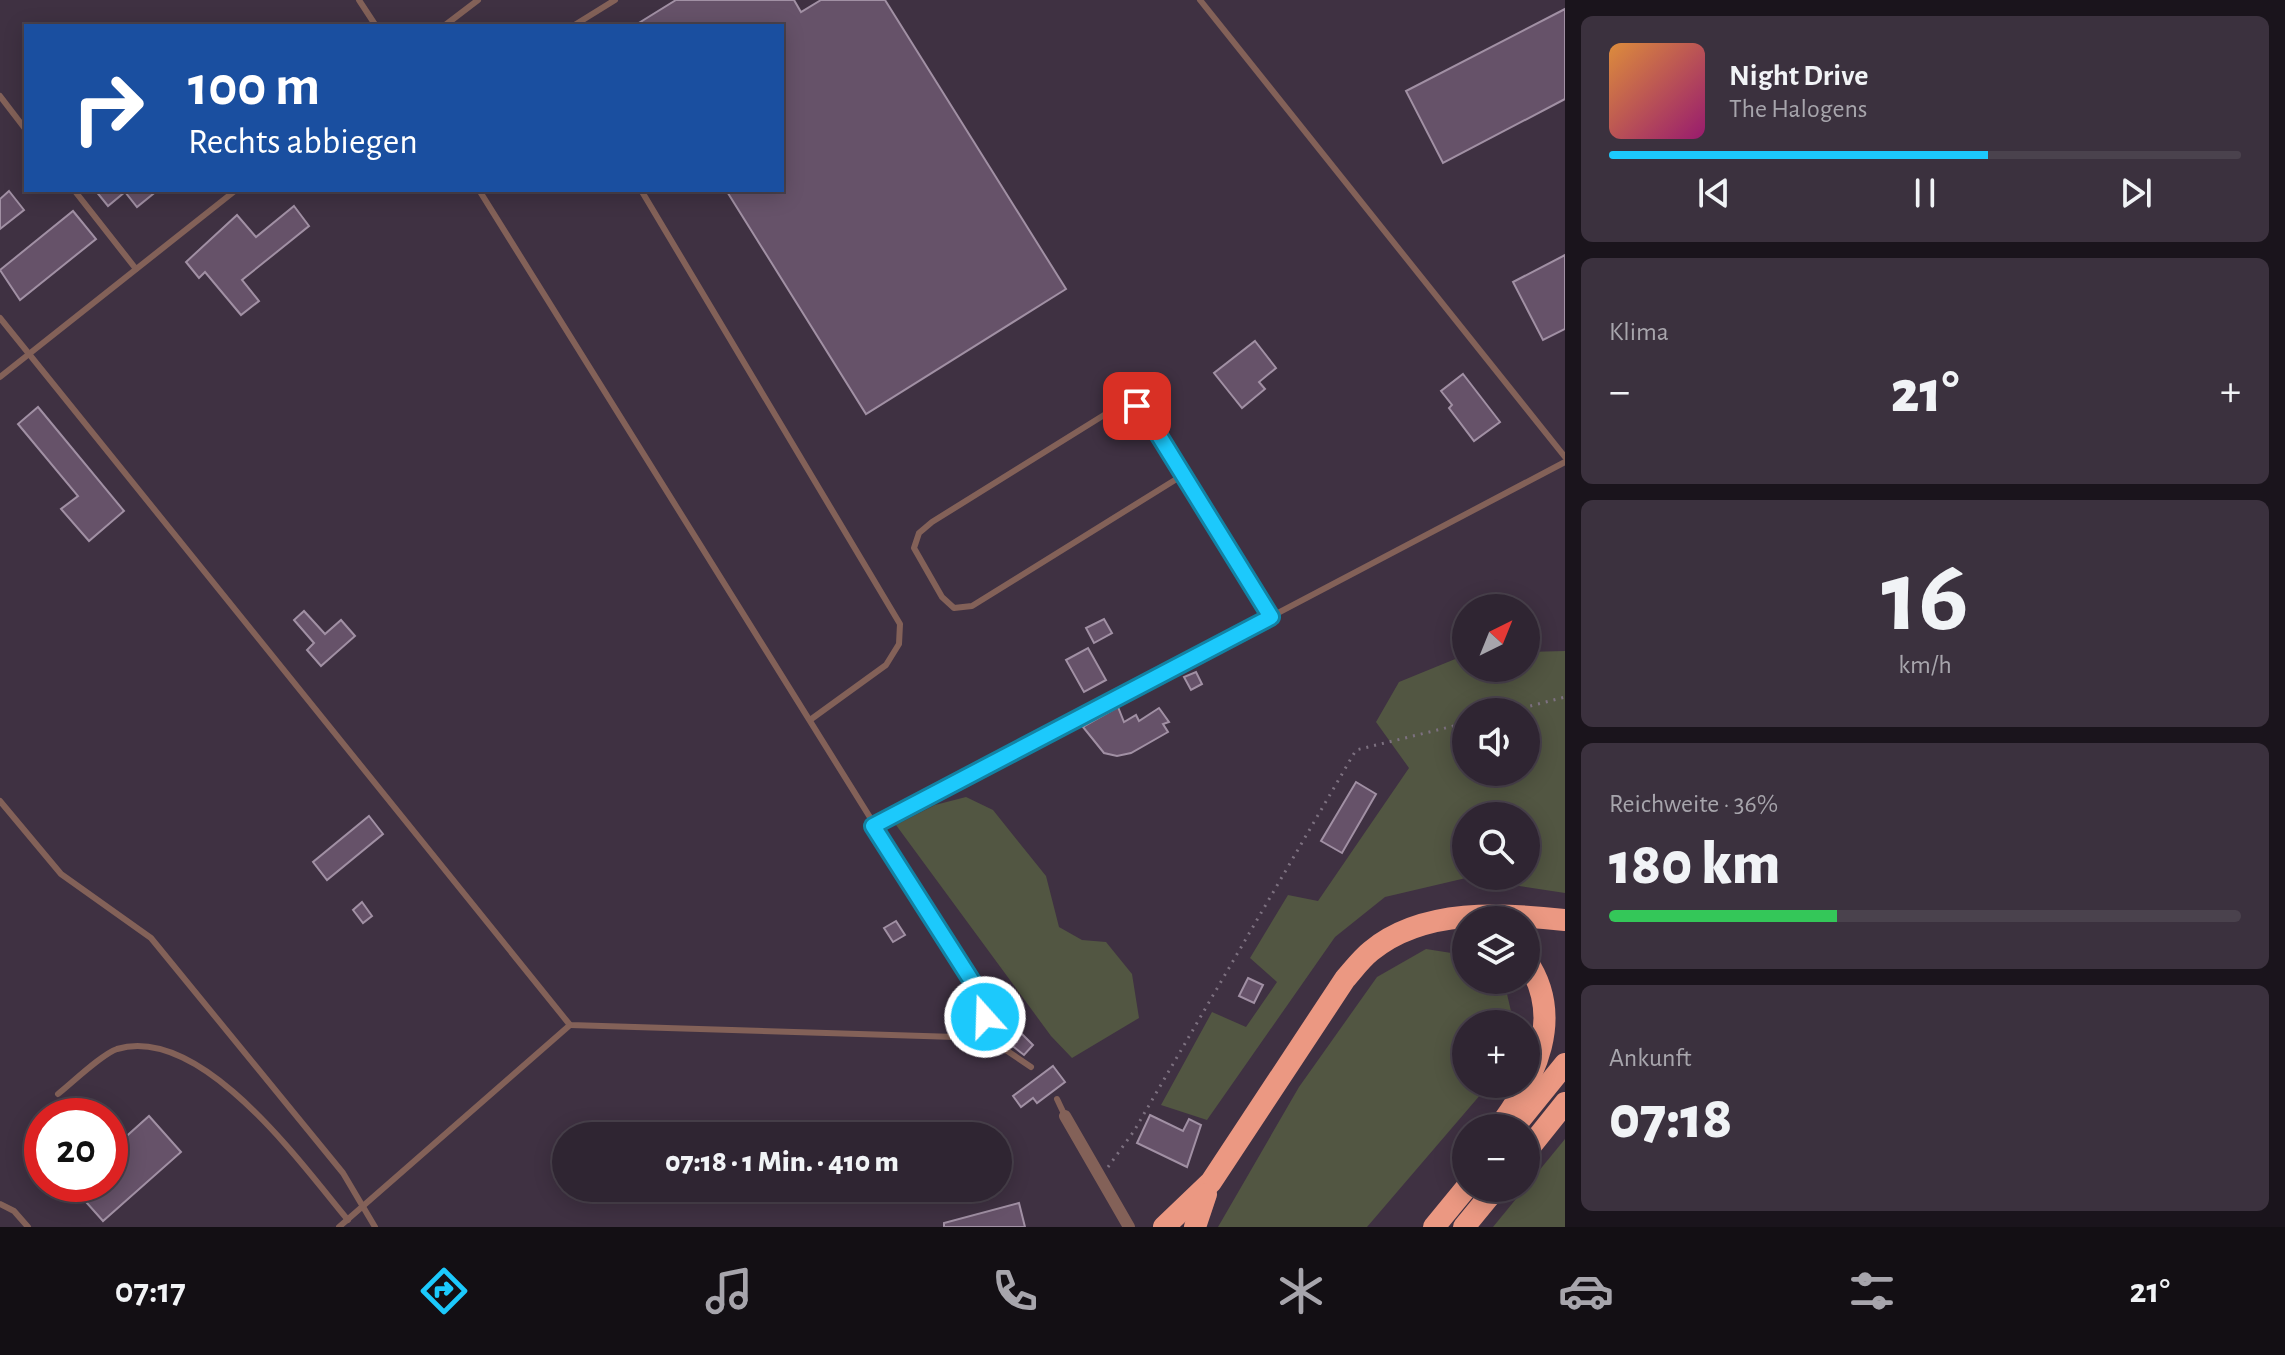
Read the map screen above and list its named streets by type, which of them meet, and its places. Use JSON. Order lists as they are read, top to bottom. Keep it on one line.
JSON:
{"north":"top right","page":{"turn":["100 m","Rechts abbiegen"],"song":["Night Drive","The Halogens"],"tile":["Klima",["16","km/h"],["Reichweite · 36%","180 km"],["Ankunft","07:18"]],"heat":["−","21°","+"],"map_buttons":["+","−"],"limit":"20","trip":"07:18 · 1 Min. · 410 m","tabs":["07:17","21°"]}}
